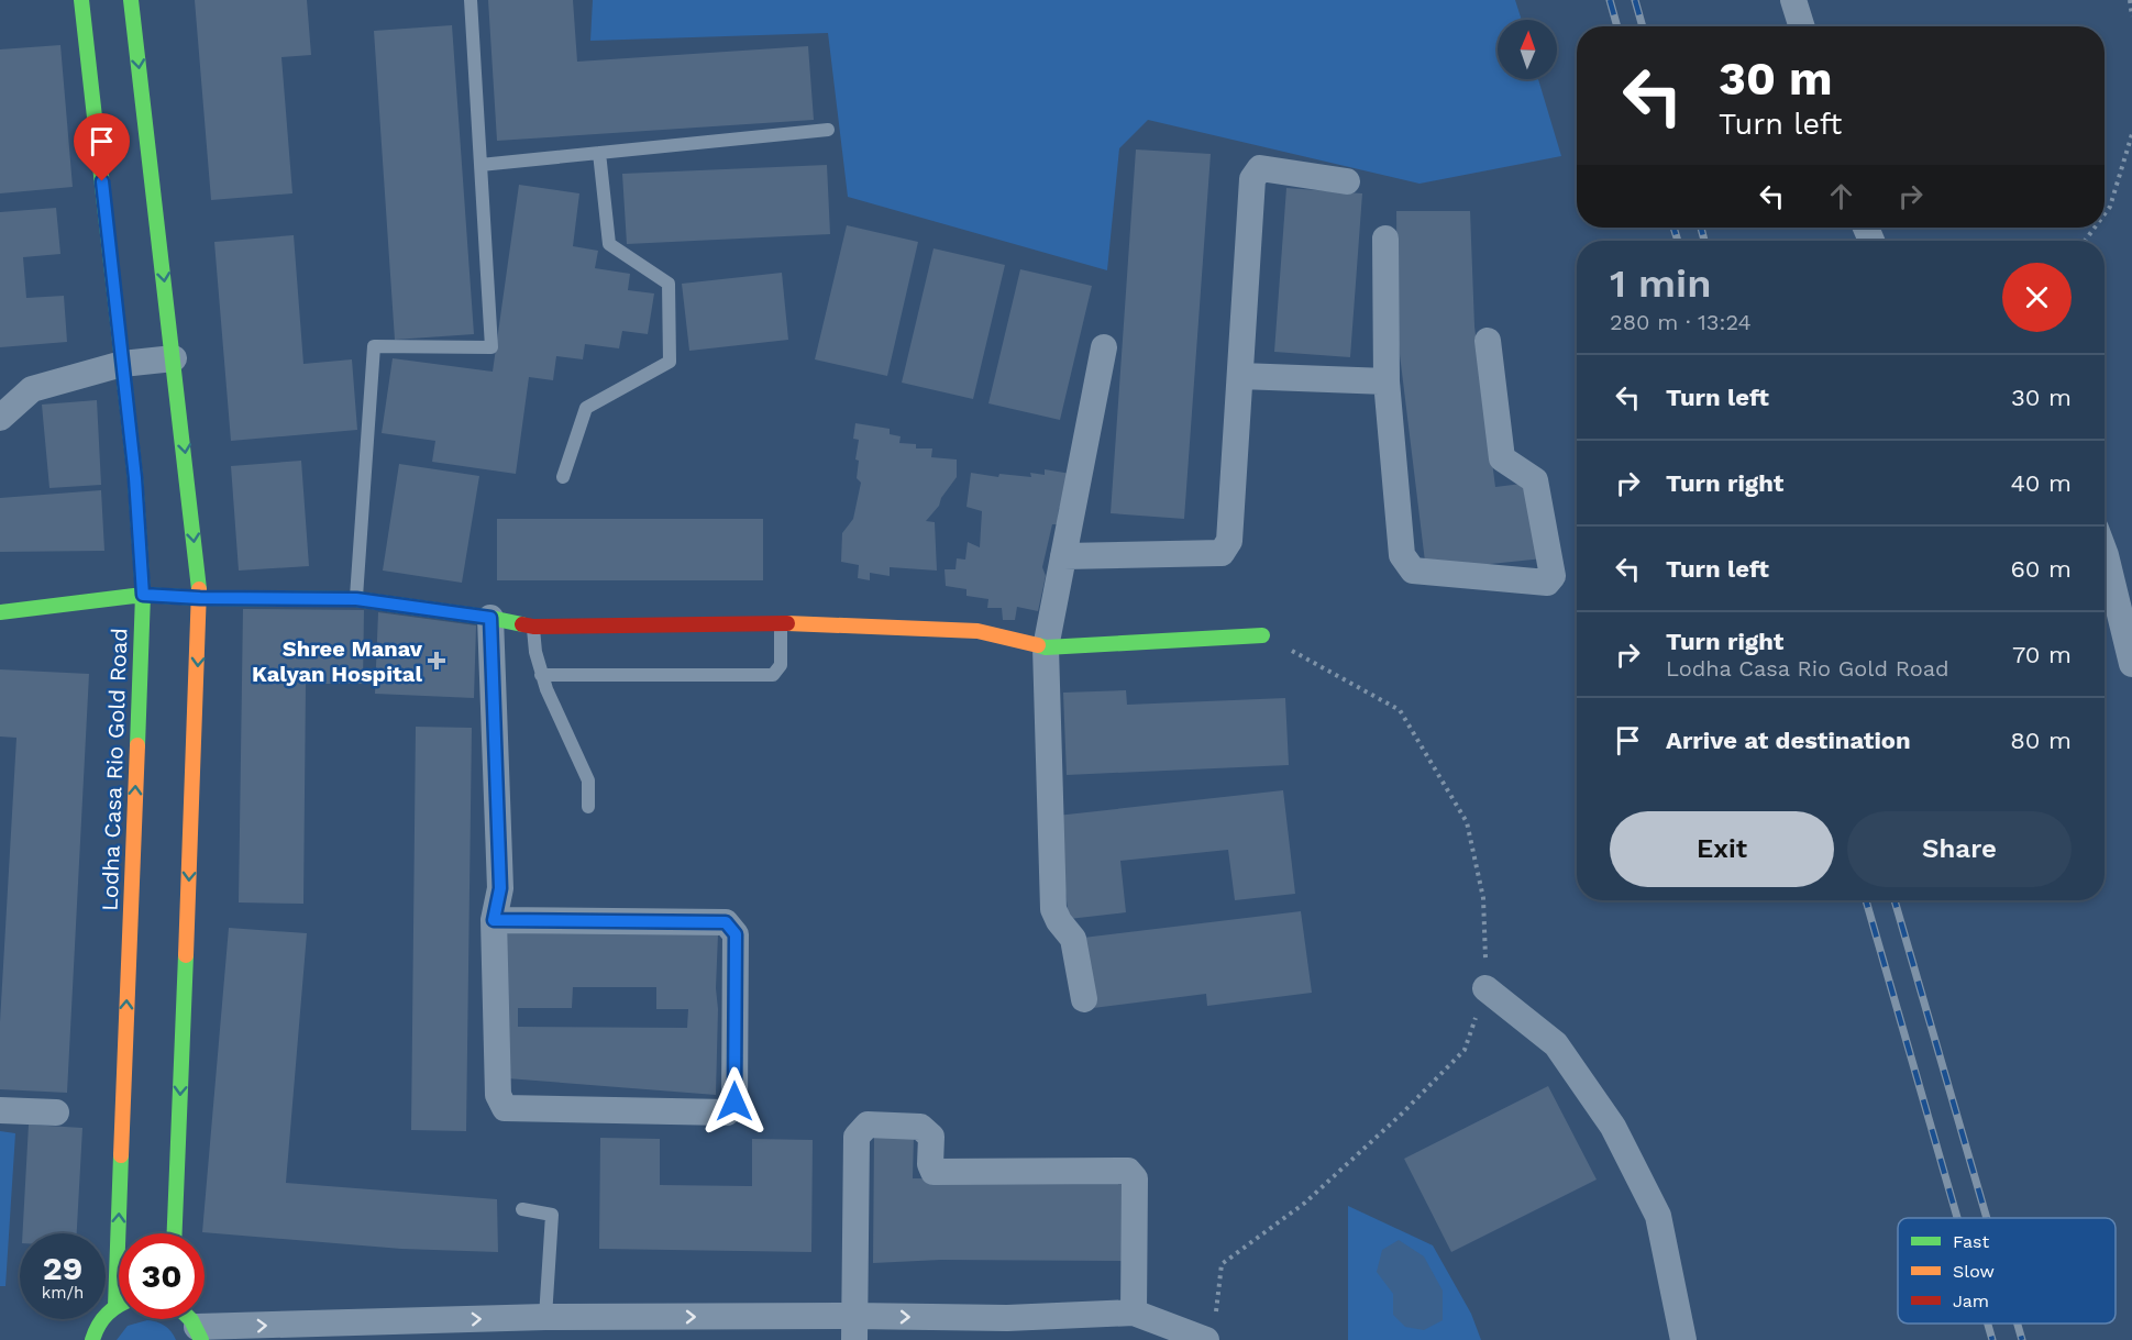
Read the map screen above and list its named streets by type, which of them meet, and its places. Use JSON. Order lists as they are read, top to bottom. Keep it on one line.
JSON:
{"streets":{"street":["Lodha Casa Rio Gold Road"]},"places":{"health":["Shree Manav Kalyan Hospital"]},"legend":["Fast","Slow","Jam"],"north":"top","page":{"turn":["30 m","Turn left"],"heading":["1 min","280 m · 13:24"],"list":[{"name":"Turn left","value":"30 m"},{"name":"Turn right","value":"40 m"},{"name":"Turn left","value":"60 m"},{"name":"Turn right","note":"Lodha Casa Rio Gold Road","value":"70 m"},{"name":"Arrive at destination","value":"80 m"}],"buttons":["Exit","Share"],"speed":"29 km/h","limit":"30"}}
